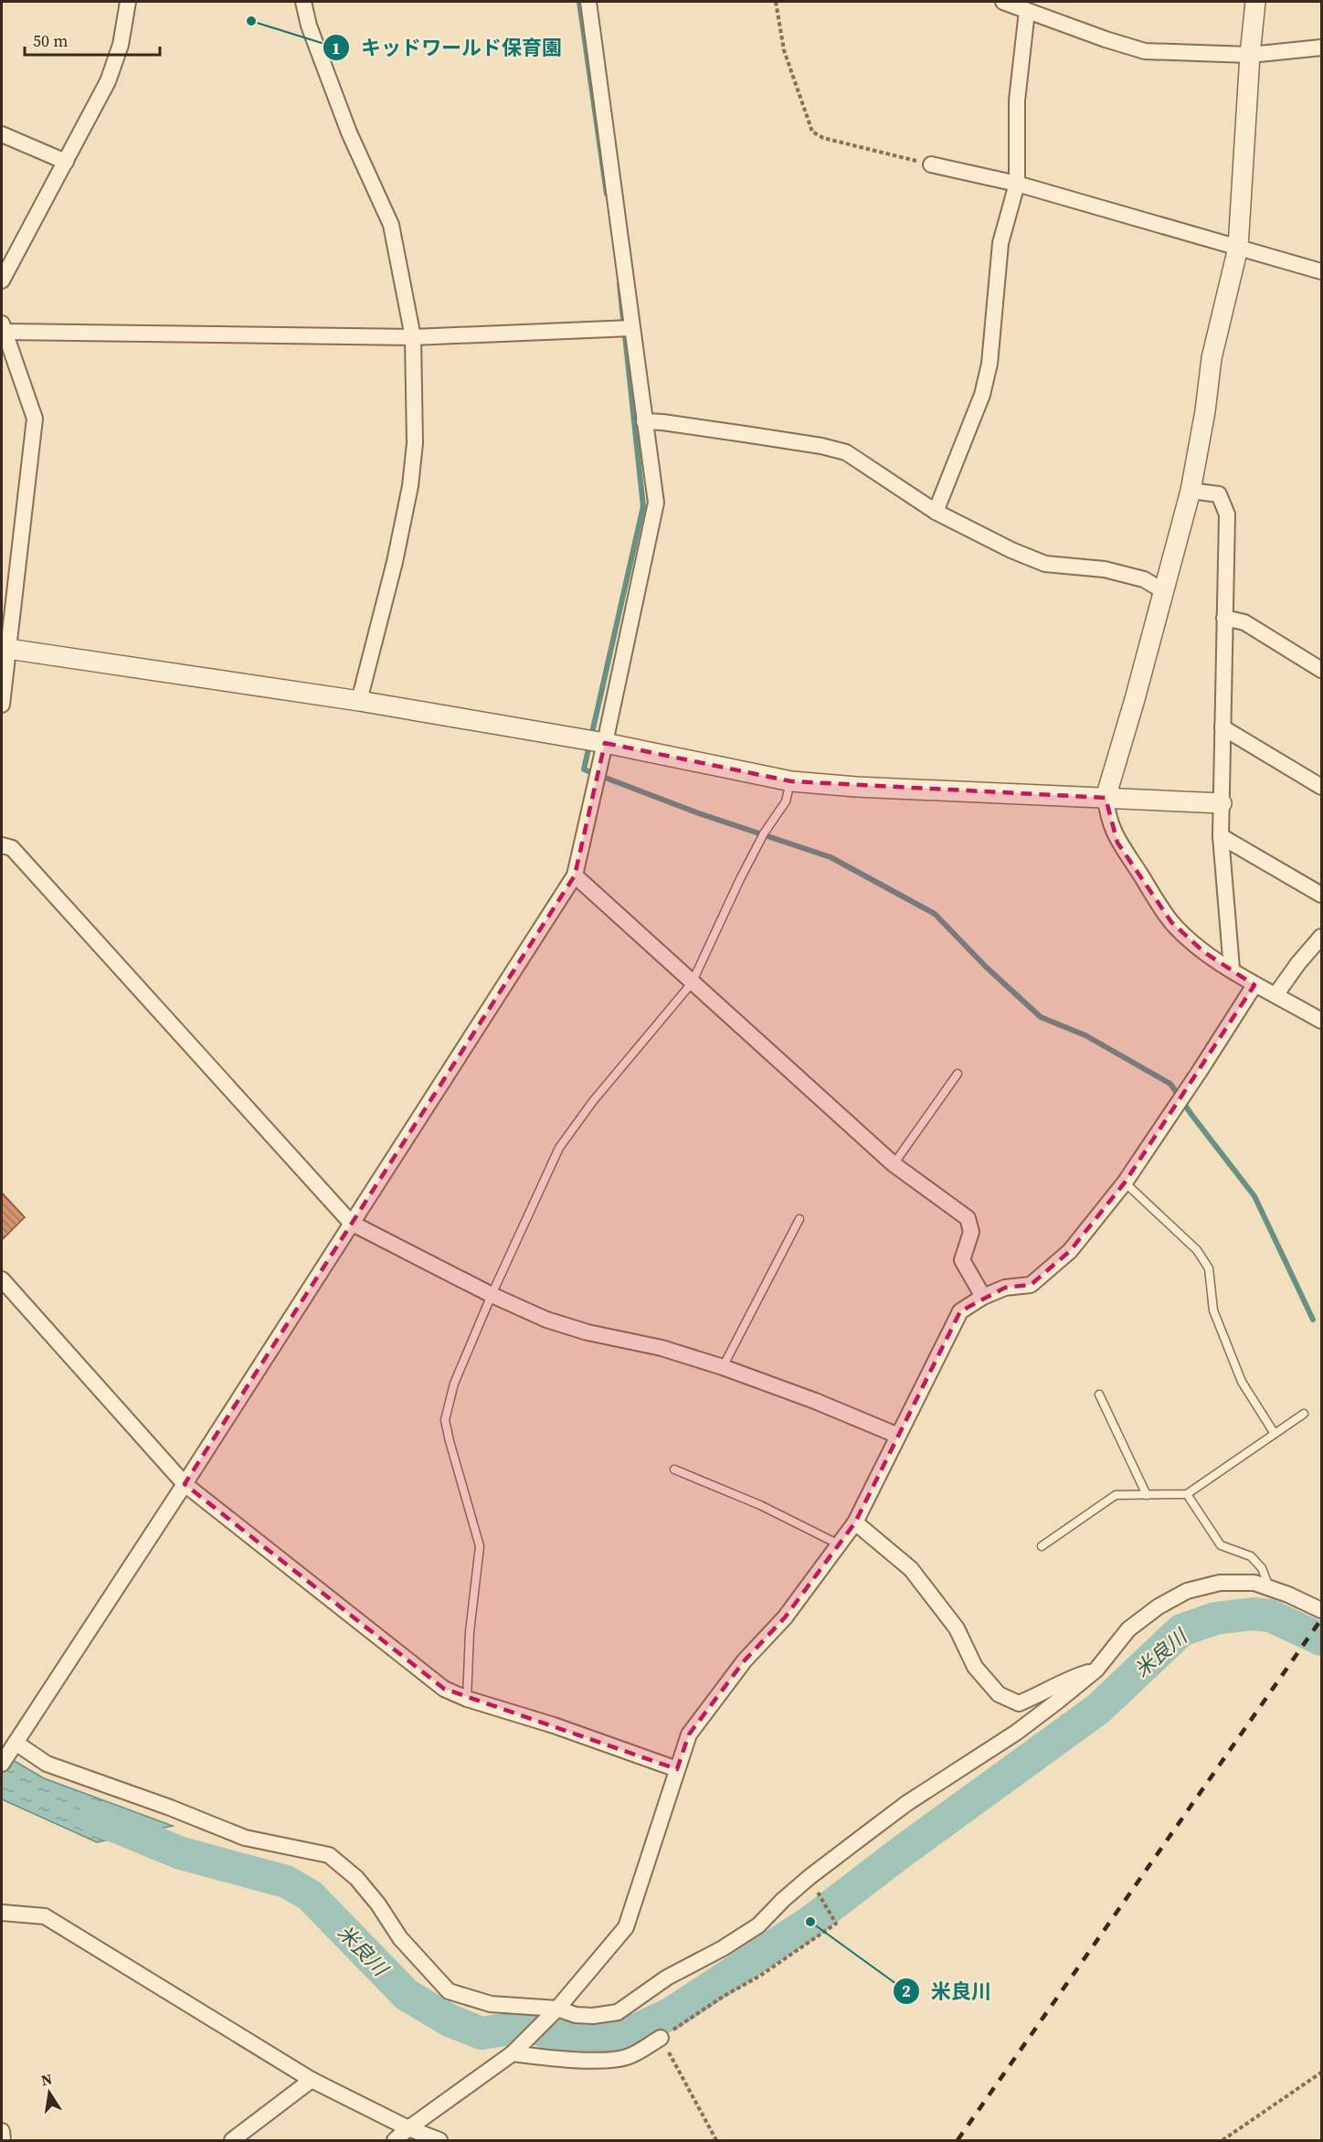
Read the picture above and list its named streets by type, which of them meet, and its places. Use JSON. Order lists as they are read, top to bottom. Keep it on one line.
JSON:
{"water":["米良川"],"places":["キッドワールド保育園","米良川"],"scale_bar":"50 m","north":"top"}
